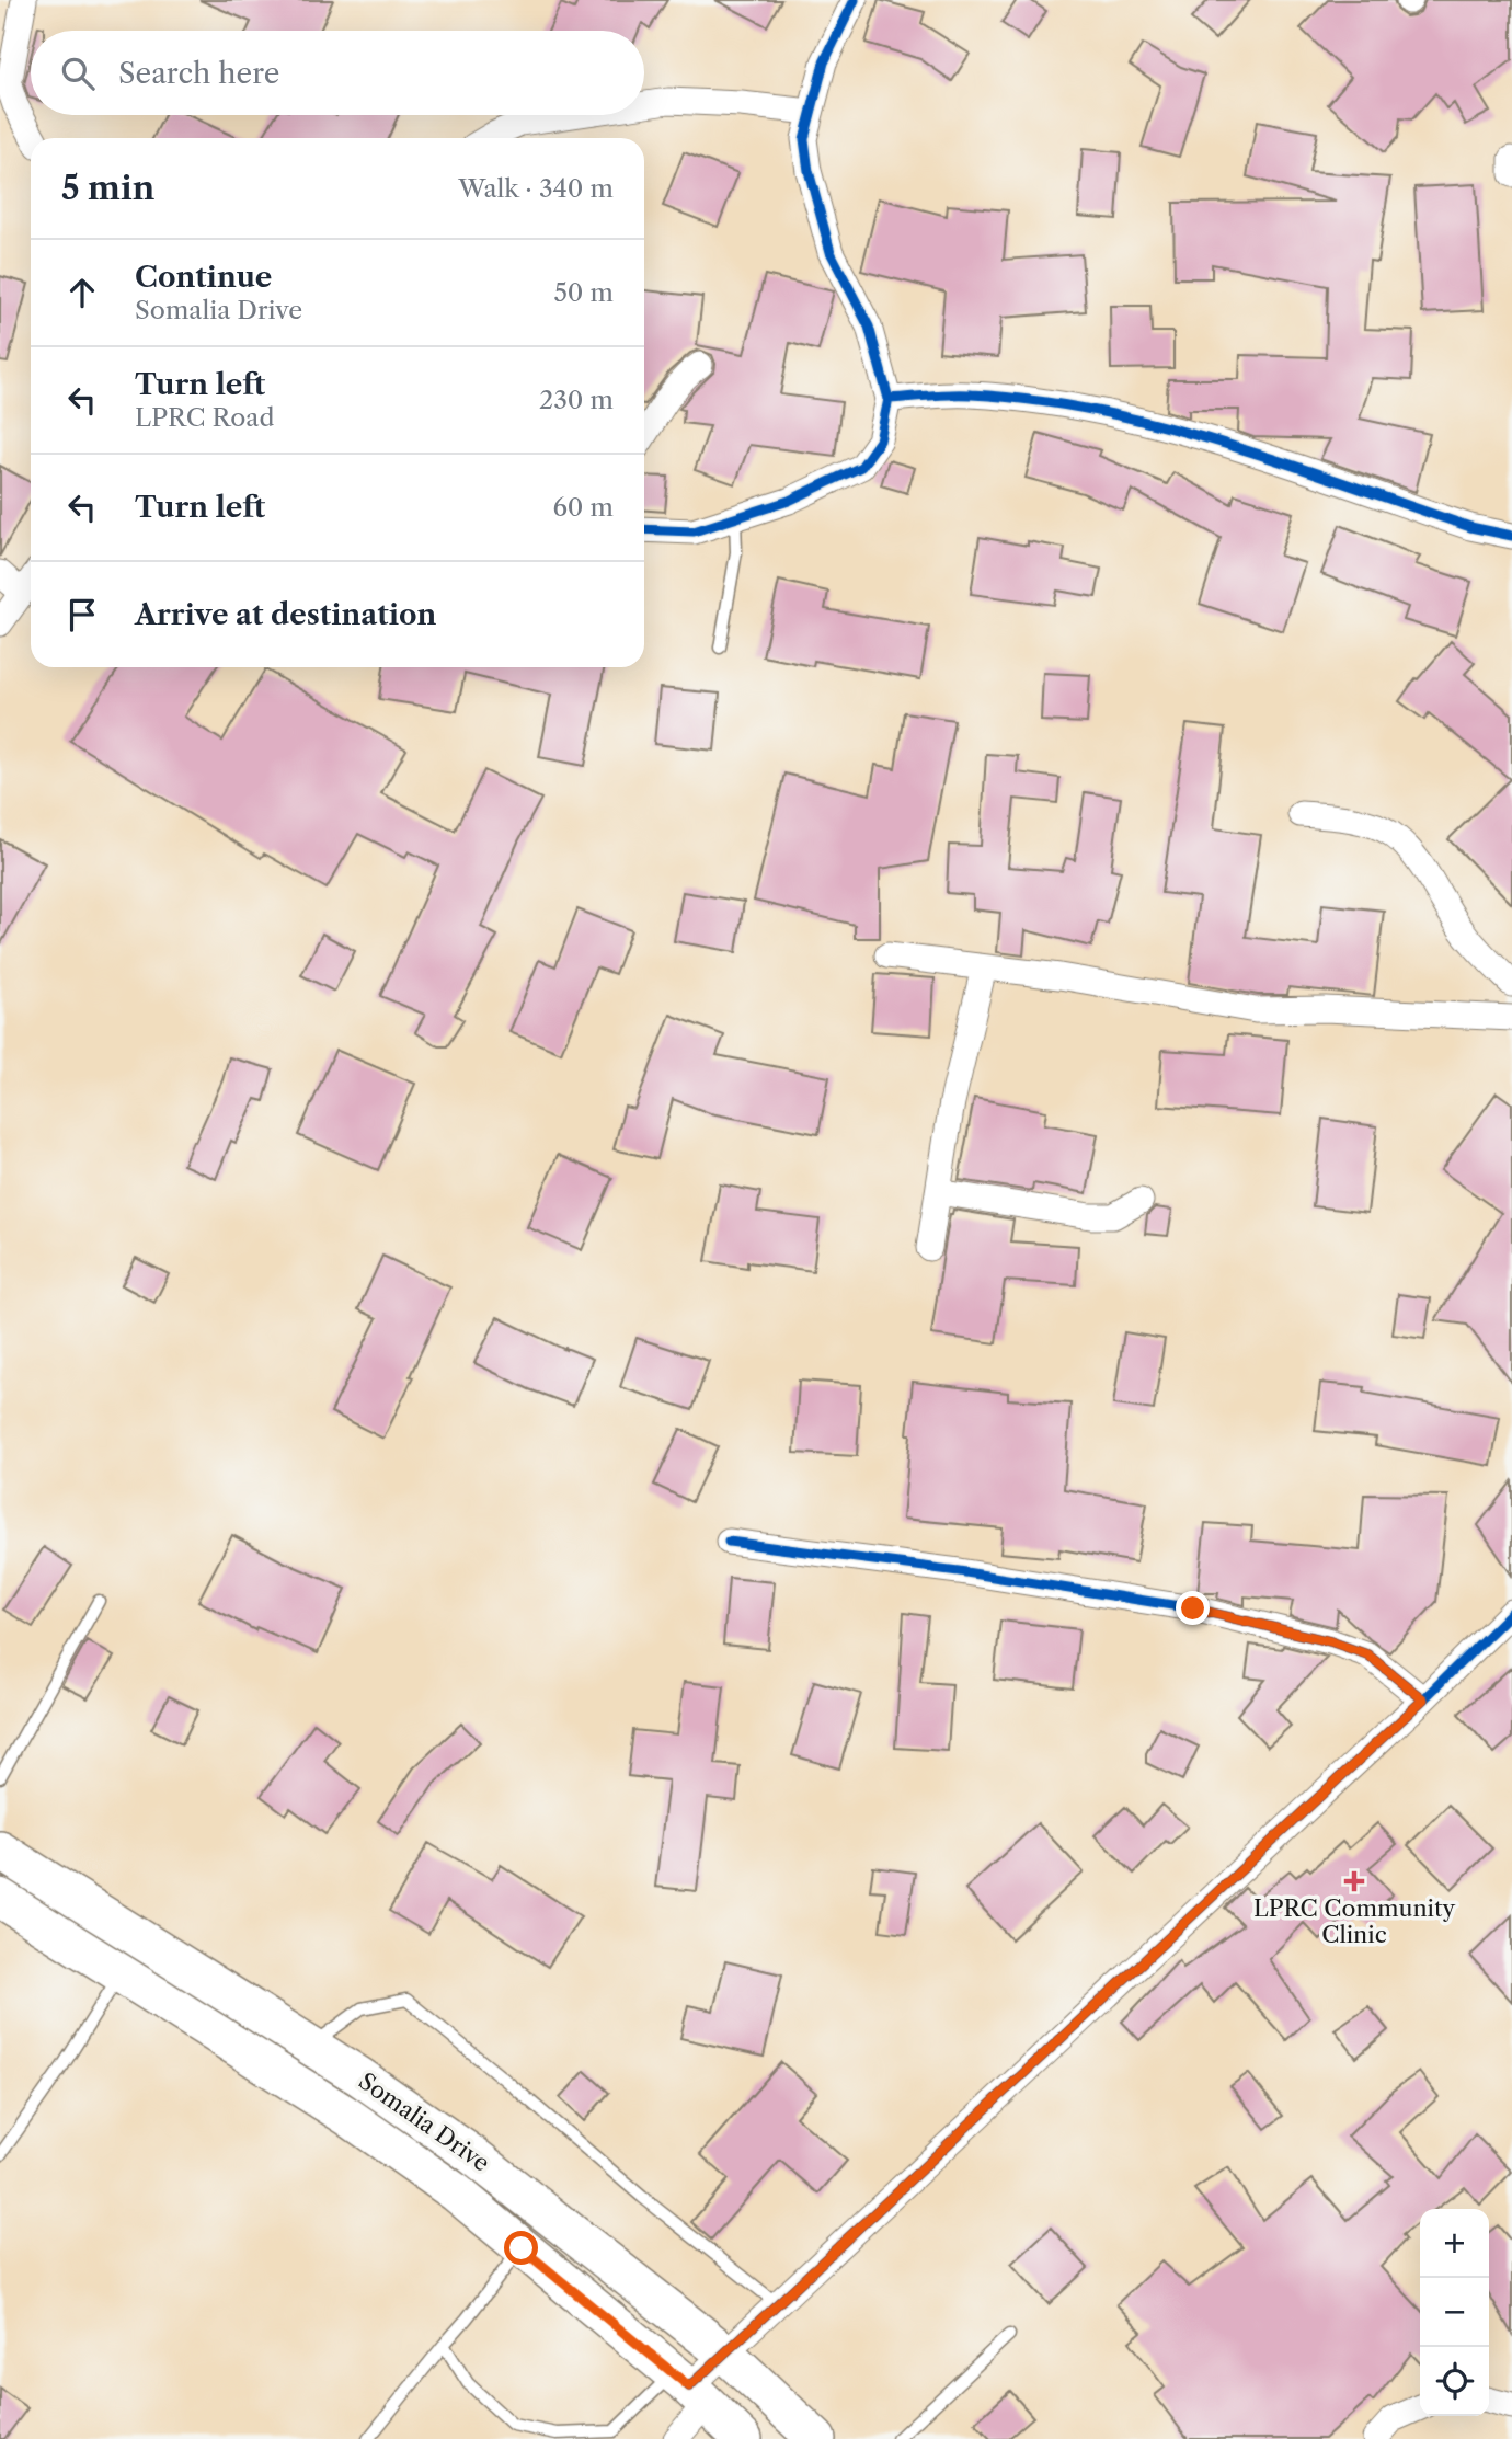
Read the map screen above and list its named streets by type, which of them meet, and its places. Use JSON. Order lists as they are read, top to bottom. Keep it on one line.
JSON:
{"streets":{"main road":["Somalia Drive"]},"places":{"health":["LPRC Community Clinic"]},"page":{"search":"Search here","heading":["5 min","Walk · 340 m"],"list":[["Continue","Somalia Drive","50 m"],["Turn left","LPRC Road","230 m"],["Turn left","60 m"],"Arrive at destination"],"map_buttons":["+","−"]}}
